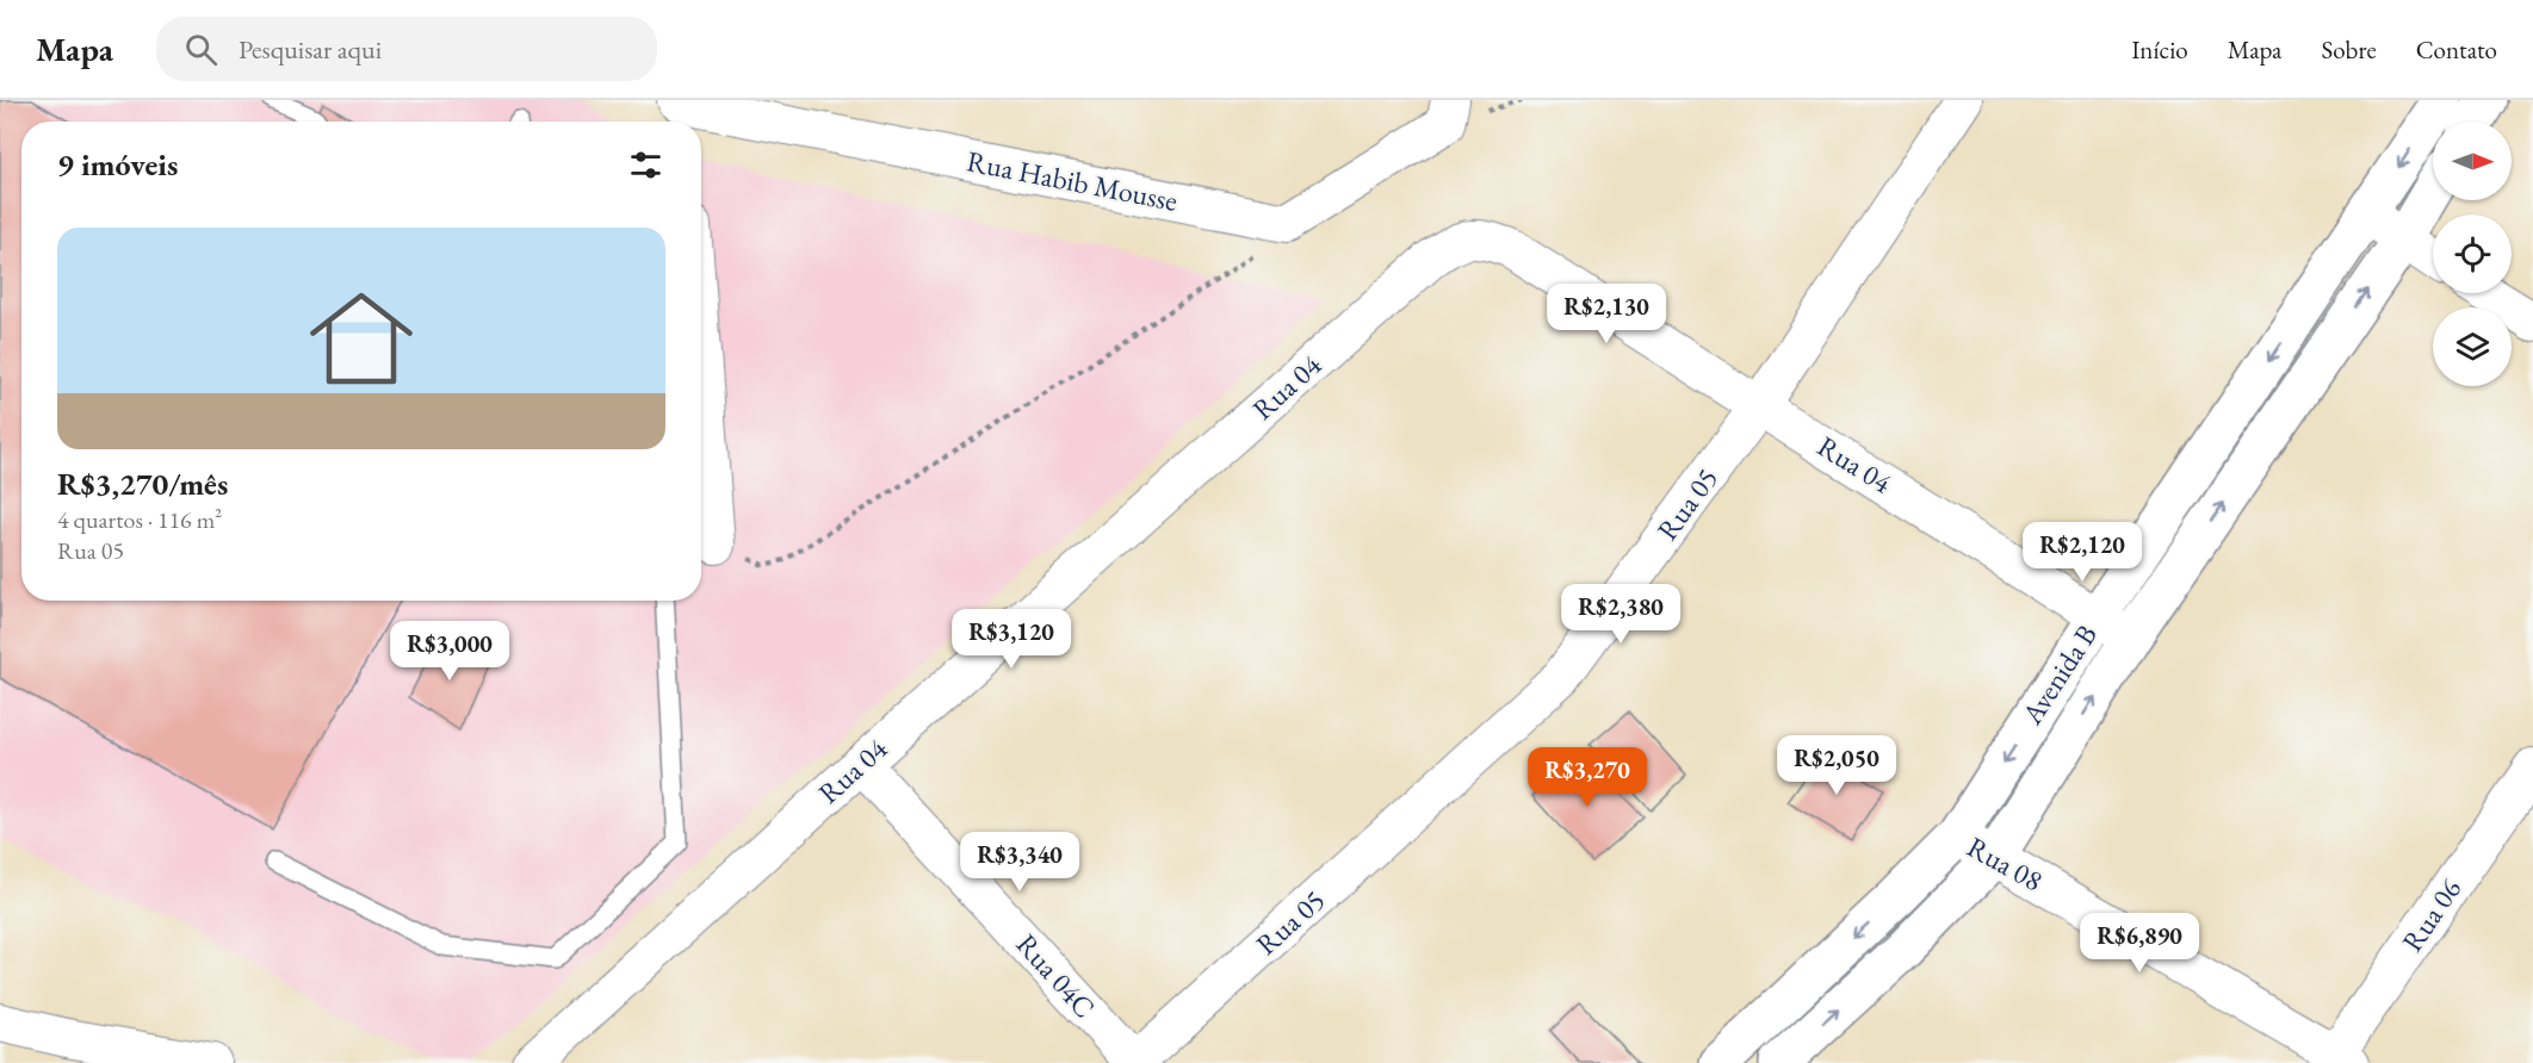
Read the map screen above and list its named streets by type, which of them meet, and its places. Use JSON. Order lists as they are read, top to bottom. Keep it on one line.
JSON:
{"streets":{"street":["Rua Habib Mousse","Rua 04","Rua 05","Avenida B","Rua 08","Rua 06","Rua 04C"]},"crossings":[["Rua 04","Rua 05"],["Rua 04","Avenida B"],["Rua 04","Rua 04C"],["Rua 05","Rua 04C"],["Avenida B","Rua 08"],["Rua 08","Rua 06"]],"north":"right","page":{"header":"Mapa","search":"Pesquisar aqui","nav":["Início","Mapa","Sobre","Contato"],"heading":"9 imóveis","list":[{"name":"R$3,270/mês","note":"4 quartos · 116 m² · Rua 05"}],"price":["R$2,130","R$2,120","R$2,380","R$3,120","R$3,000","R$2,050","R$3,270","R$3,340","R$6,890"]}}
